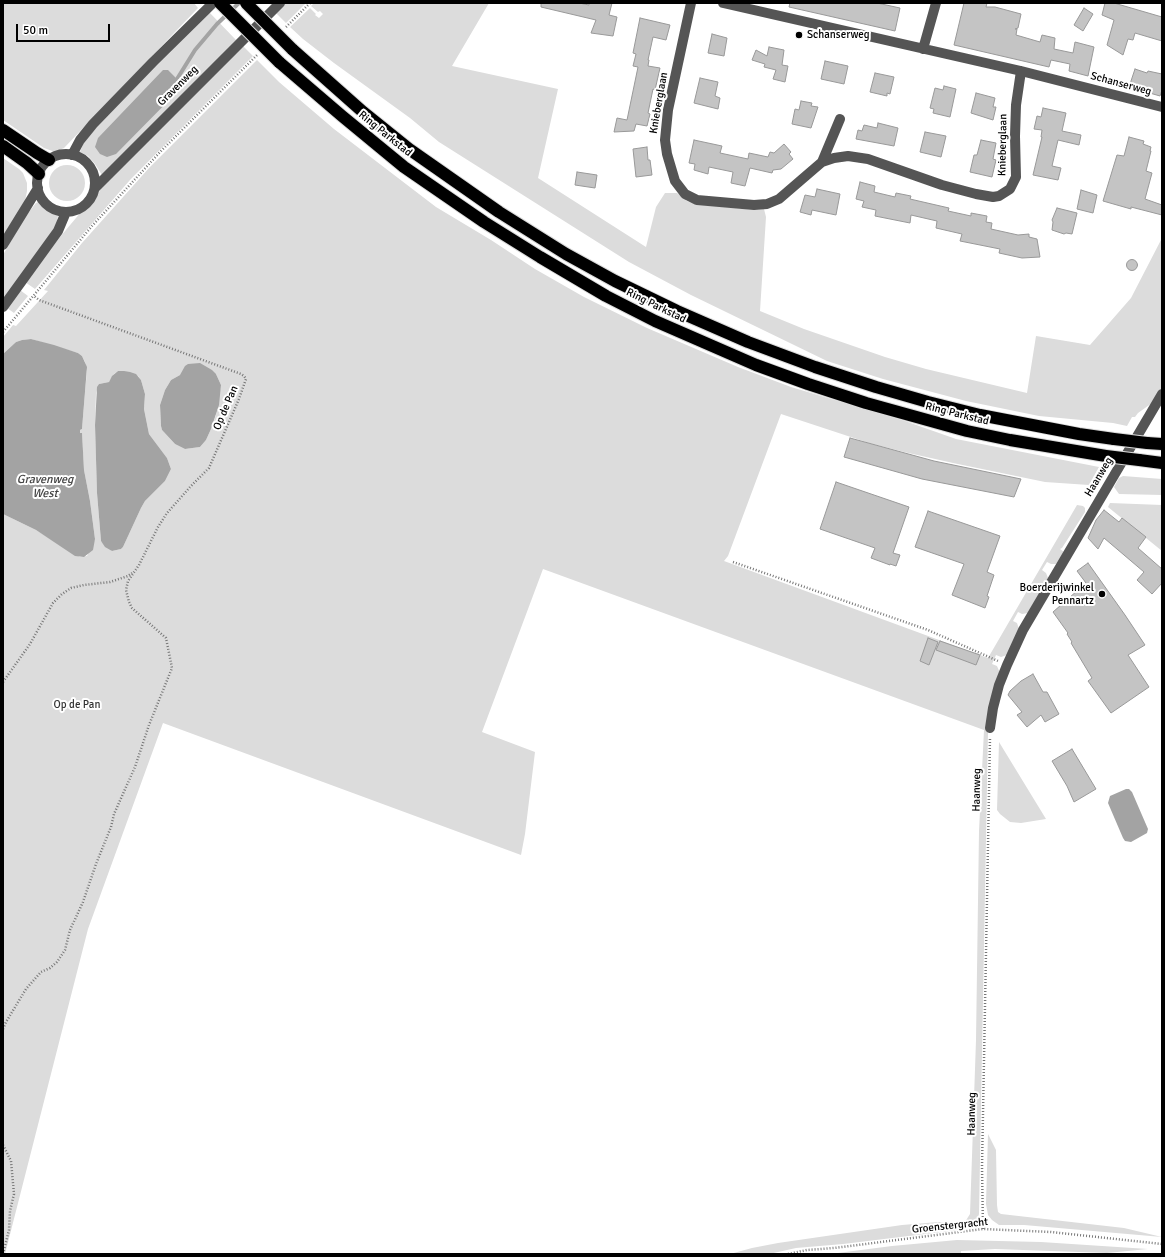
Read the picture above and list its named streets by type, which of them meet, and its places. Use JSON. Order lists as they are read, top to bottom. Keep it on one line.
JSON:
{"streets":{"highway":["Ring Parkstad"],"street":["Schanserweg","Gravenweg","Knieberglaan","Haanweg"],"path":["Op de Pan","Groenstergracht"]},"crossings":[["Schanserweg","Knieberglaan"],["Haanweg","Groenstergracht"]],"water":["Gravenweg West"],"parks":["Op de Pan"],"places":["Schanserweg","Boerderijwinkel Pennartz"],"scale_bar":"50 m"}
